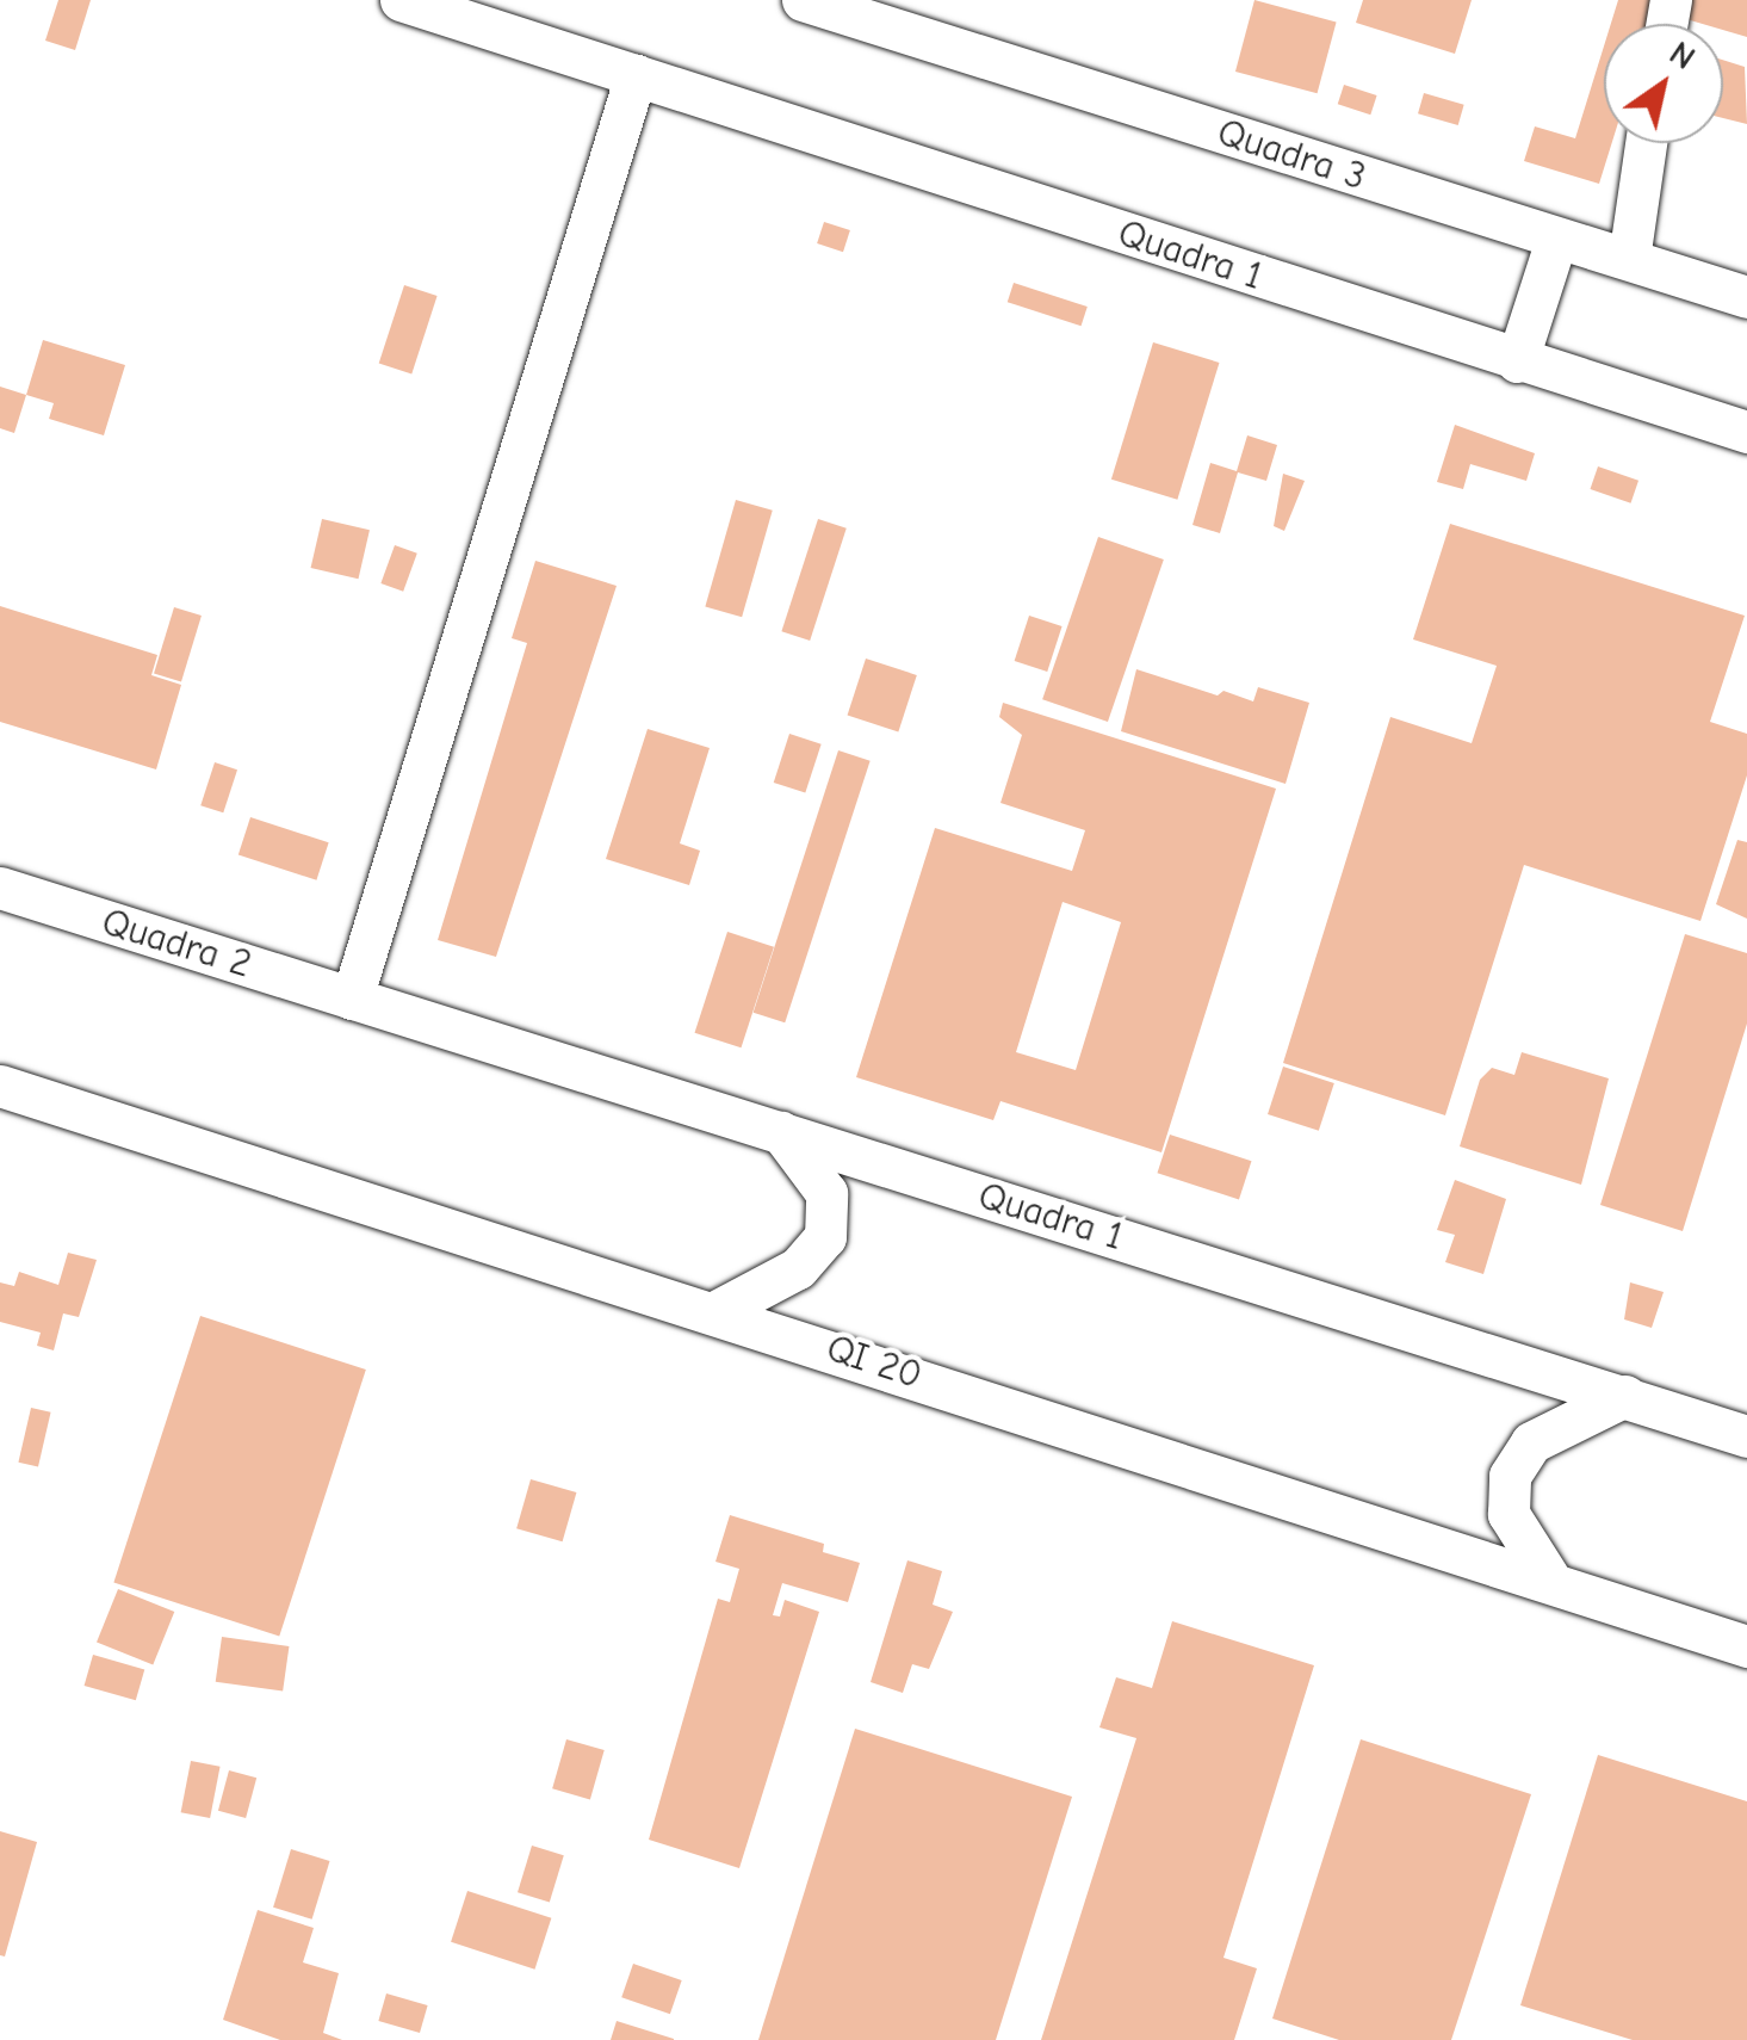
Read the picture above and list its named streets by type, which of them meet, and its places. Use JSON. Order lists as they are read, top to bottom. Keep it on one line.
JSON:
{"streets":{"street":["Quadra 3","Quadra 1","Quadra 2","QI 20"]},"crossings":[["Quadra 1","Quadra 2"]],"north":"top right"}
